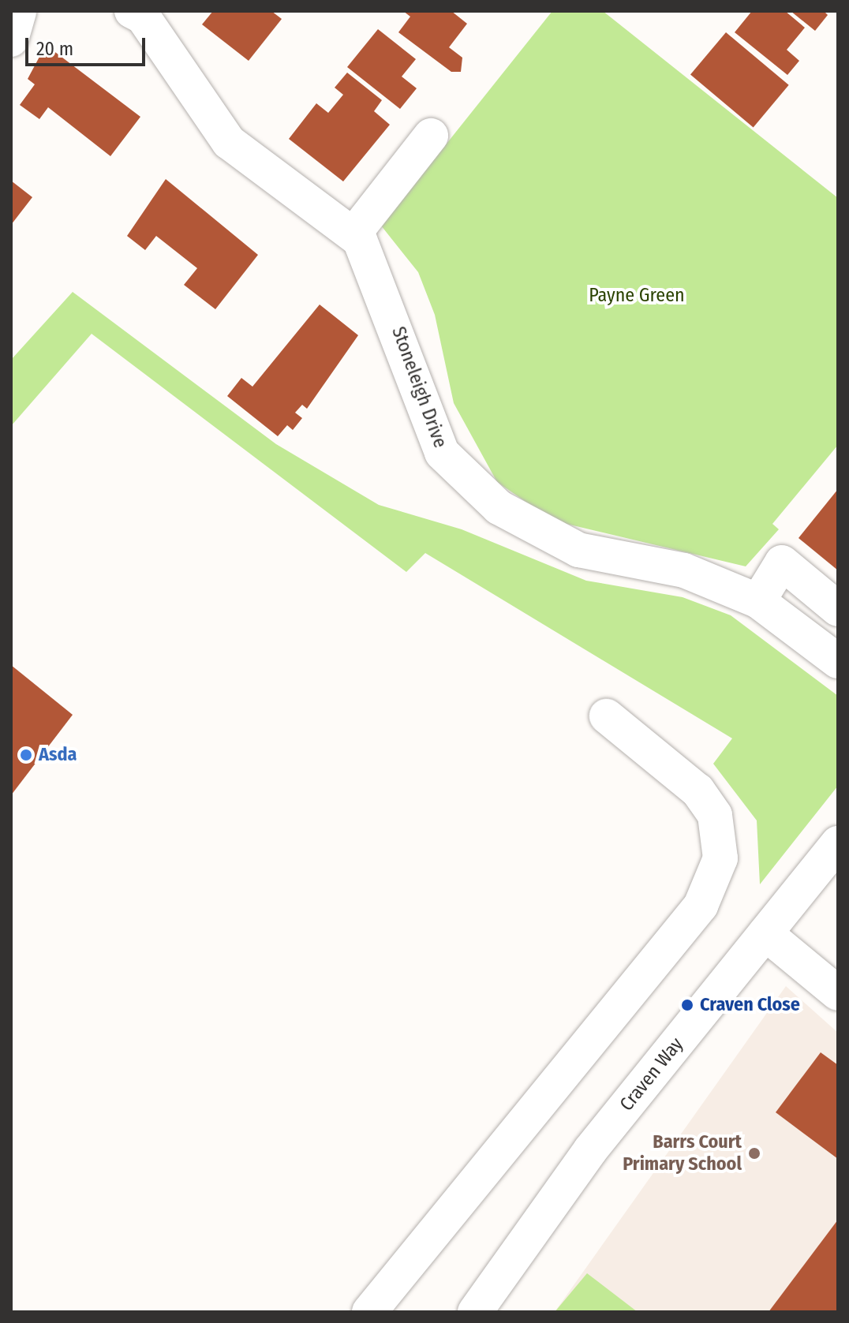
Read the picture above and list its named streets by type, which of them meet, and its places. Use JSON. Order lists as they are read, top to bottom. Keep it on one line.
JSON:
{"streets":{"street":["Stoneleigh Drive","Craven Way"]},"parks":["Payne Green"],"places":["Asda","Craven Close","Barrs Court Primary School"],"scale_bar":"20 m"}
